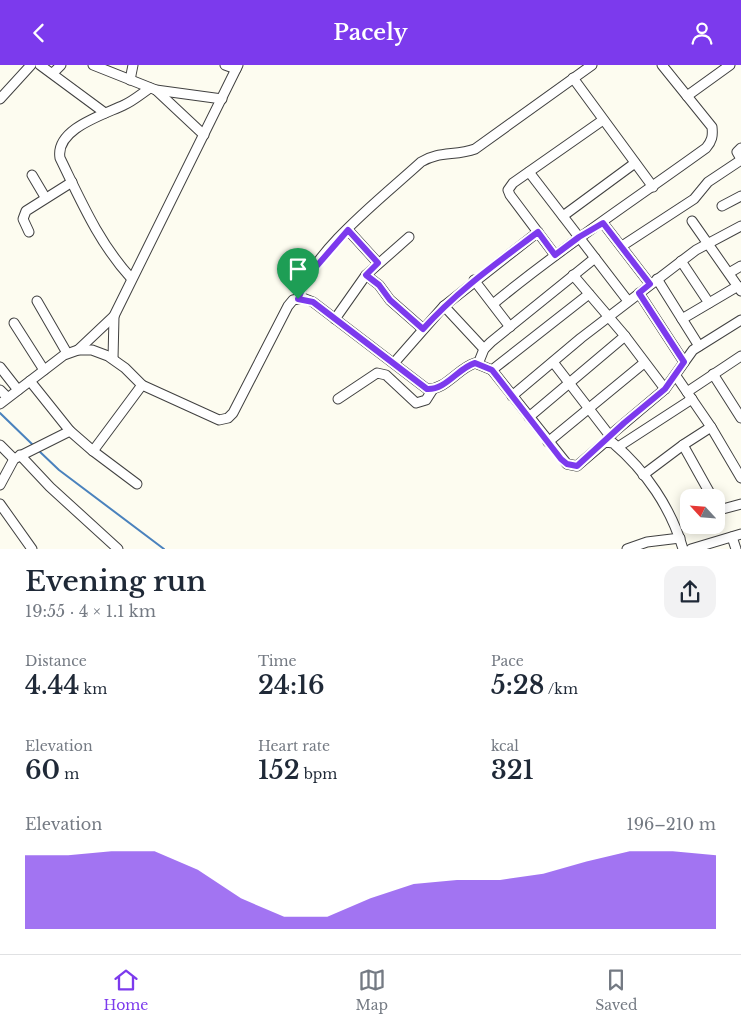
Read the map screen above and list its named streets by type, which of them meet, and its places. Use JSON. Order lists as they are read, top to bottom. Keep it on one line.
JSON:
{"north":"top left","page":{"header":"Pacely","heading":["Evening run","19:55 · 4 × 1.1 km"],"stats":[["Distance","4.44 km"],["Time","24:16"],["Pace","5:28 /km"],["Elevation","60 m"],["Heart rate","152 bpm"],["kcal","321"]],"chart":["Elevation","196–210 m"],"tabs":["Home","Map","Saved"]}}
